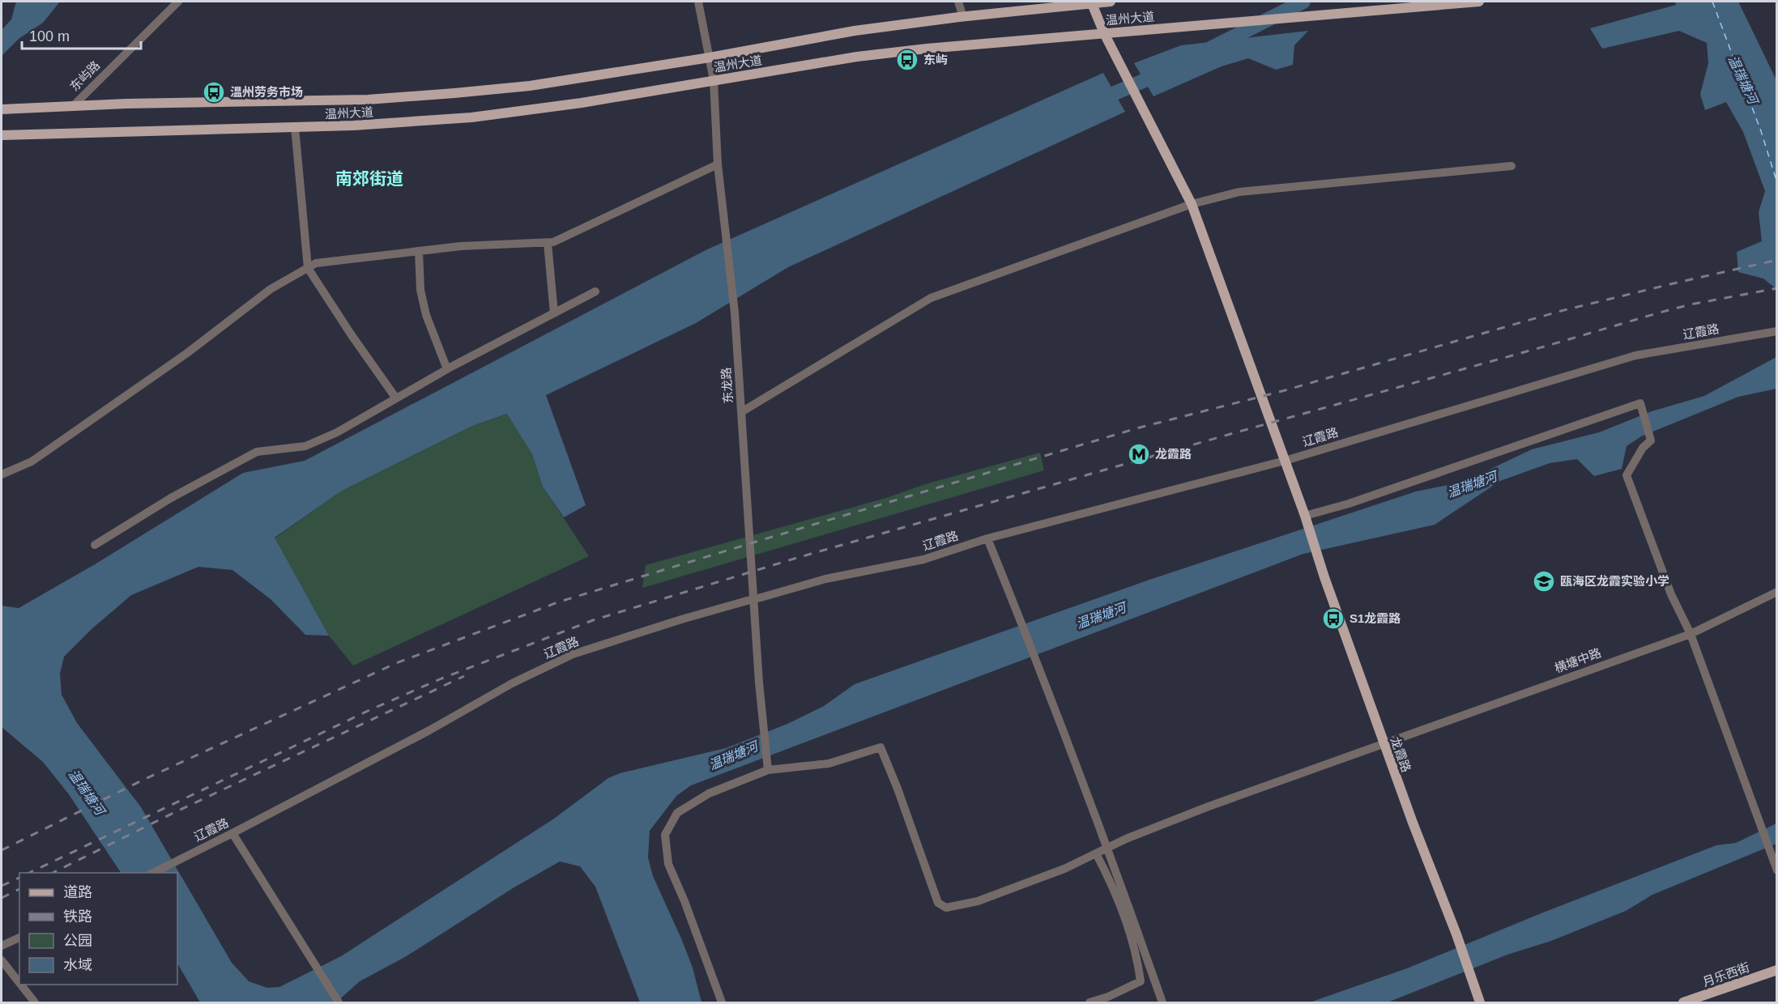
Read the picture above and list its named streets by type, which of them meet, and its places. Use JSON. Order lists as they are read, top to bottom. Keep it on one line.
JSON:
{"streets":{"main road":["温州大道","龙霞路","月乐西街"],"street":["东屿路","辽霞路","东龙路","横塘中路"]},"crossings":[["温州大道","东屿路"],["温州大道","东龙路"],["温州大道","龙霞路"],["辽霞路","龙霞路"],["东龙路","横塘中路"],["横塘中路","龙霞路"]],"districts":["南郊街道"],"water":["温瑞塘河"],"places":{"bus stop":["东屿","温州劳务市场","S1龙霞路"],"metro station":["龙霞路"],"school or university":["瓯海区龙霞实验小学"]},"legend":["道路","铁路","公园","水域"],"scale_bar":"100 m"}
